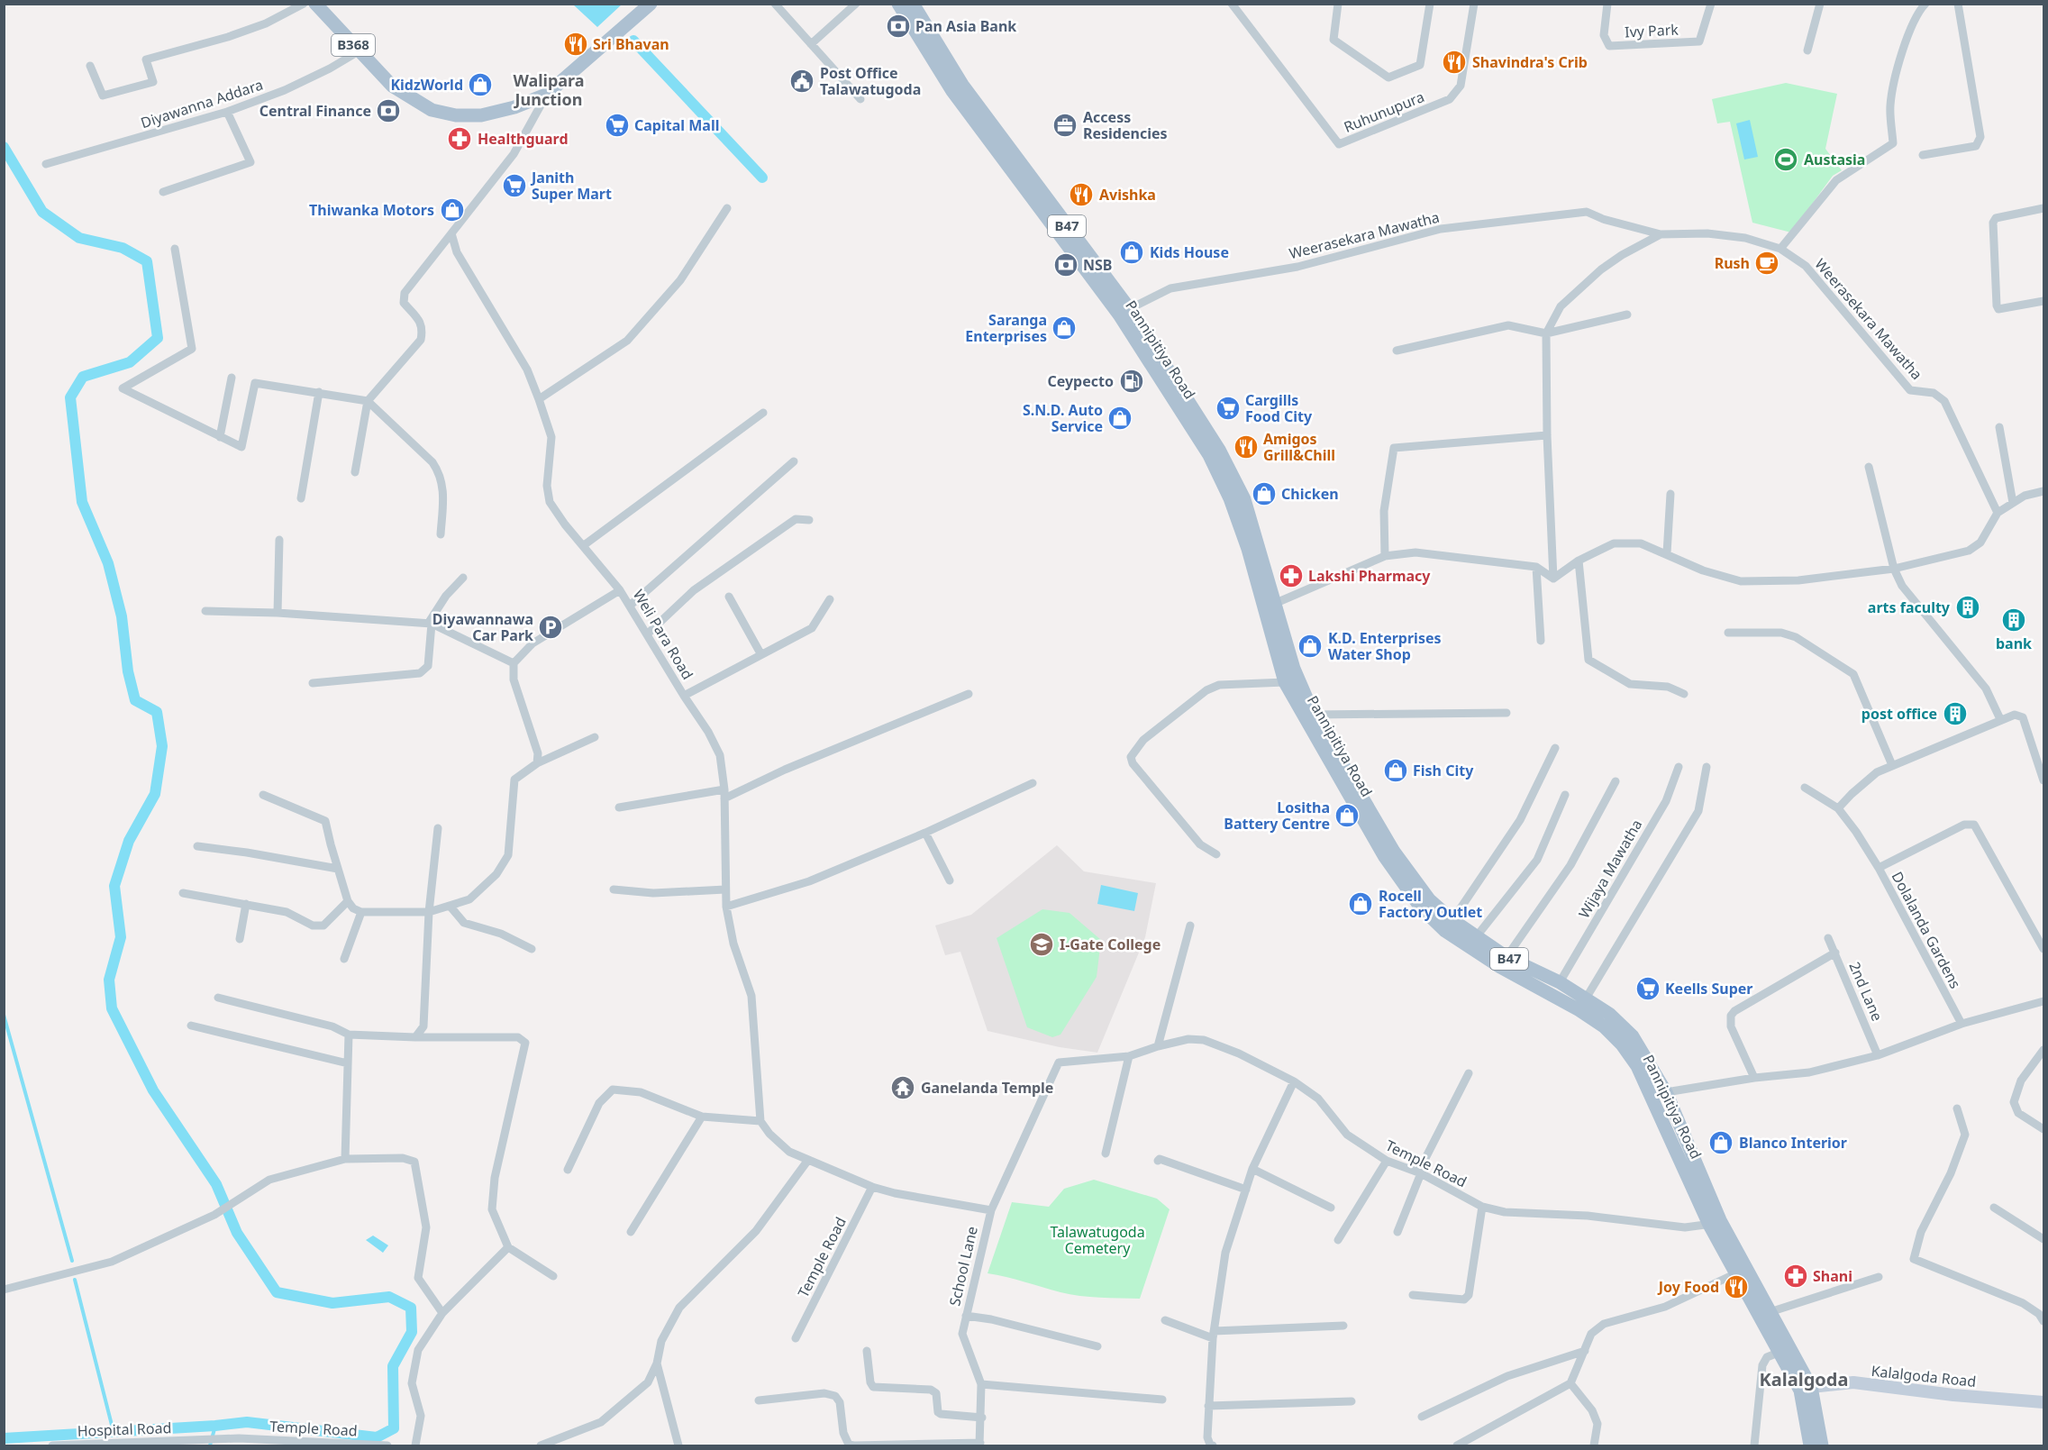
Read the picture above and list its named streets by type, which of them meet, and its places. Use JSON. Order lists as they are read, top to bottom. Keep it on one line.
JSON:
{"streets":{"main road":["B368","B47","Pannipitiya Road"],"street":["Ivy Park","Diyawanna Addara","Ruhunupura","Weerasekara Mawatha","Weli Para Road","Wijaya Mawatha","Dolalanda Gardens","2nd Lane","Temple Road","School Lane","Kalalgoda Road","Hospital Road"]},"crossings":[["B368","Diyawanna Addara"],["Weerasekara Mawatha","Pannipitiya Road"],["Pannipitiya Road","Wijaya Mawatha"],["Pannipitiya Road","Temple Road"],["Pannipitiya Road","Kalalgoda Road"],["Temple Road","School Lane"],["Temple Road","Hospital Road"]],"districts":["Walipara Junction","Kalalgoda"],"parks":["Talawatugoda Cemetery"],"places":{"bank":["Pan Asia Bank","Central Finance","NSB"],"restaurant":["Sri Bhavan","Shavindra's Crib","Avishka","Amigos Grill&Chill","Joy Food"],"public building":["Post Office Talawatugoda"],"shop":["KidzWorld","Thiwanka Motors","Kids House","Saranga Enterprises","S.N.D. Auto Service","Chicken","K.D. Enterprises Water Shop","Fish City","Lositha Battery Centre","Rocell Factory Outlet","Blanco Interior"],"supermarket":["Capital Mall","Janith Super Mart","Cargills Food City","Keells Super"],"office":["Access Residencies"],"pharmacy":["Healthguard","Lakshi Pharmacy","Shani"],"sports":["Austasia"],"cafe":["Rush"],"fuel station":["Ceypecto"],"building":["arts faculty","bank","post office"],"parking":["Diyawannawa Car Park"],"school or university":["I-Gate College"],"temple":["Ganelanda Temple"]}}
